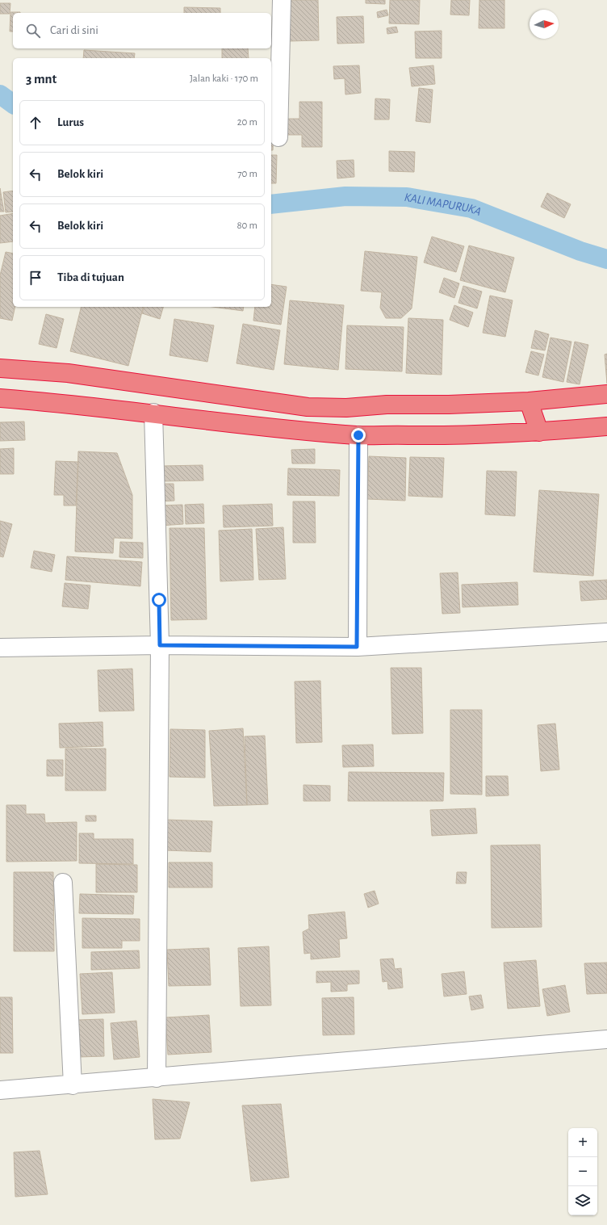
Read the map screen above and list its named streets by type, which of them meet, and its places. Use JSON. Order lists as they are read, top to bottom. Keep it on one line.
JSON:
{"water":["KALI MAPURUKA"],"north":"right","page":{"search":"Cari di sini","heading":["3 mnt","Jalan kaki · 170 m"],"list":[["Lurus","20 m"],["Belok kiri","70 m"],["Belok kiri","80 m"],"Tiba di tujuan"],"map_buttons":["+","−"]}}
